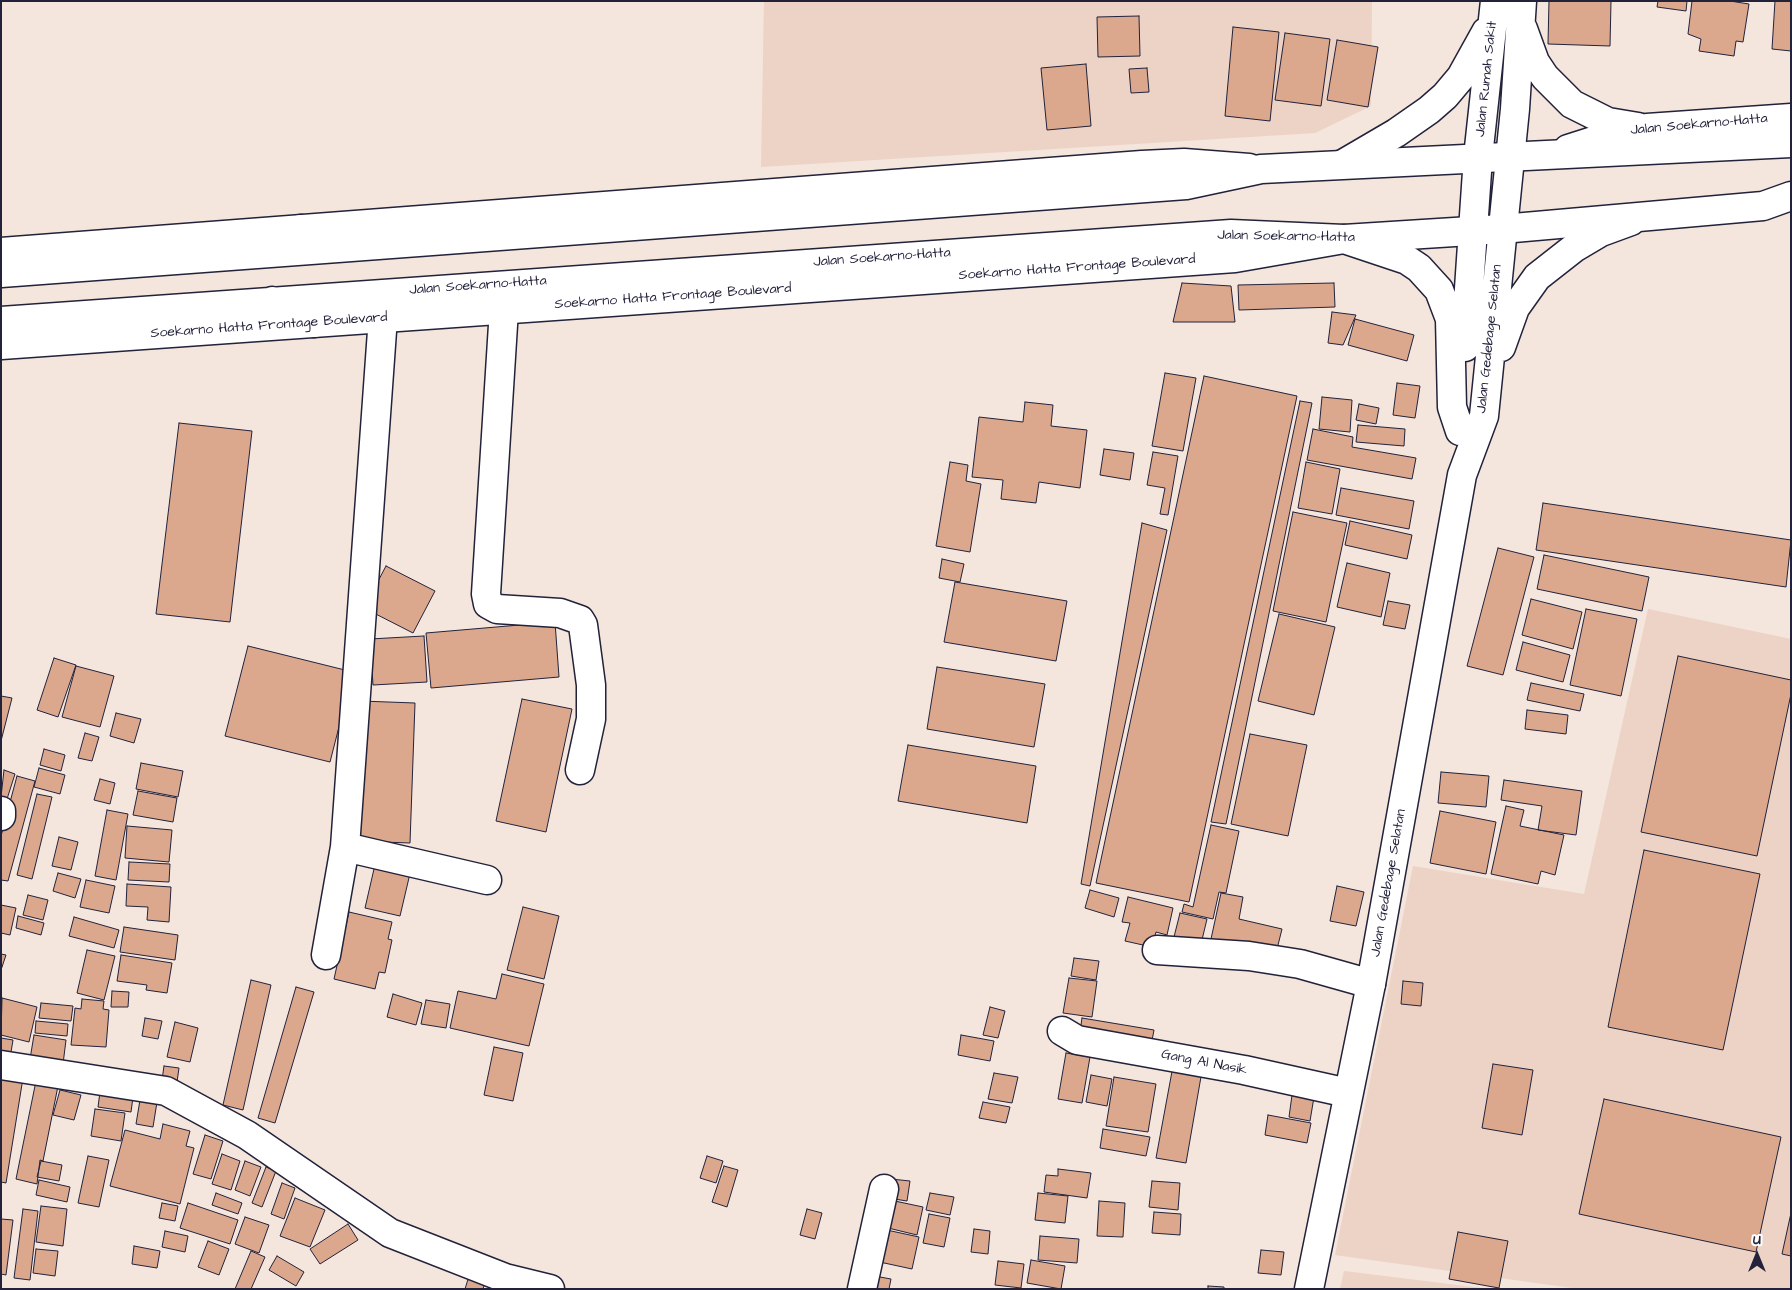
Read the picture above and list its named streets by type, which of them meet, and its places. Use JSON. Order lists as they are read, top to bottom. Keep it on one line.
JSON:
{"streets":{"main road":["Jalan Rumah Sakit","Jalan Soekarno-Hatta","Soekarno Hatta Frontage Boulevard","Jalan Gedebage Selatan","Gang Al Nasik"]},"crossings":[["Jalan Rumah Sakit","Jalan Soekarno-Hatta"],["Jalan Rumah Sakit","Jalan Gedebage Selatan"],["Jalan Soekarno-Hatta","Soekarno Hatta Frontage Boulevard"],["Jalan Soekarno-Hatta","Jalan Gedebage Selatan"],["Jalan Gedebage Selatan","Gang Al Nasik"]],"north":"top"}
